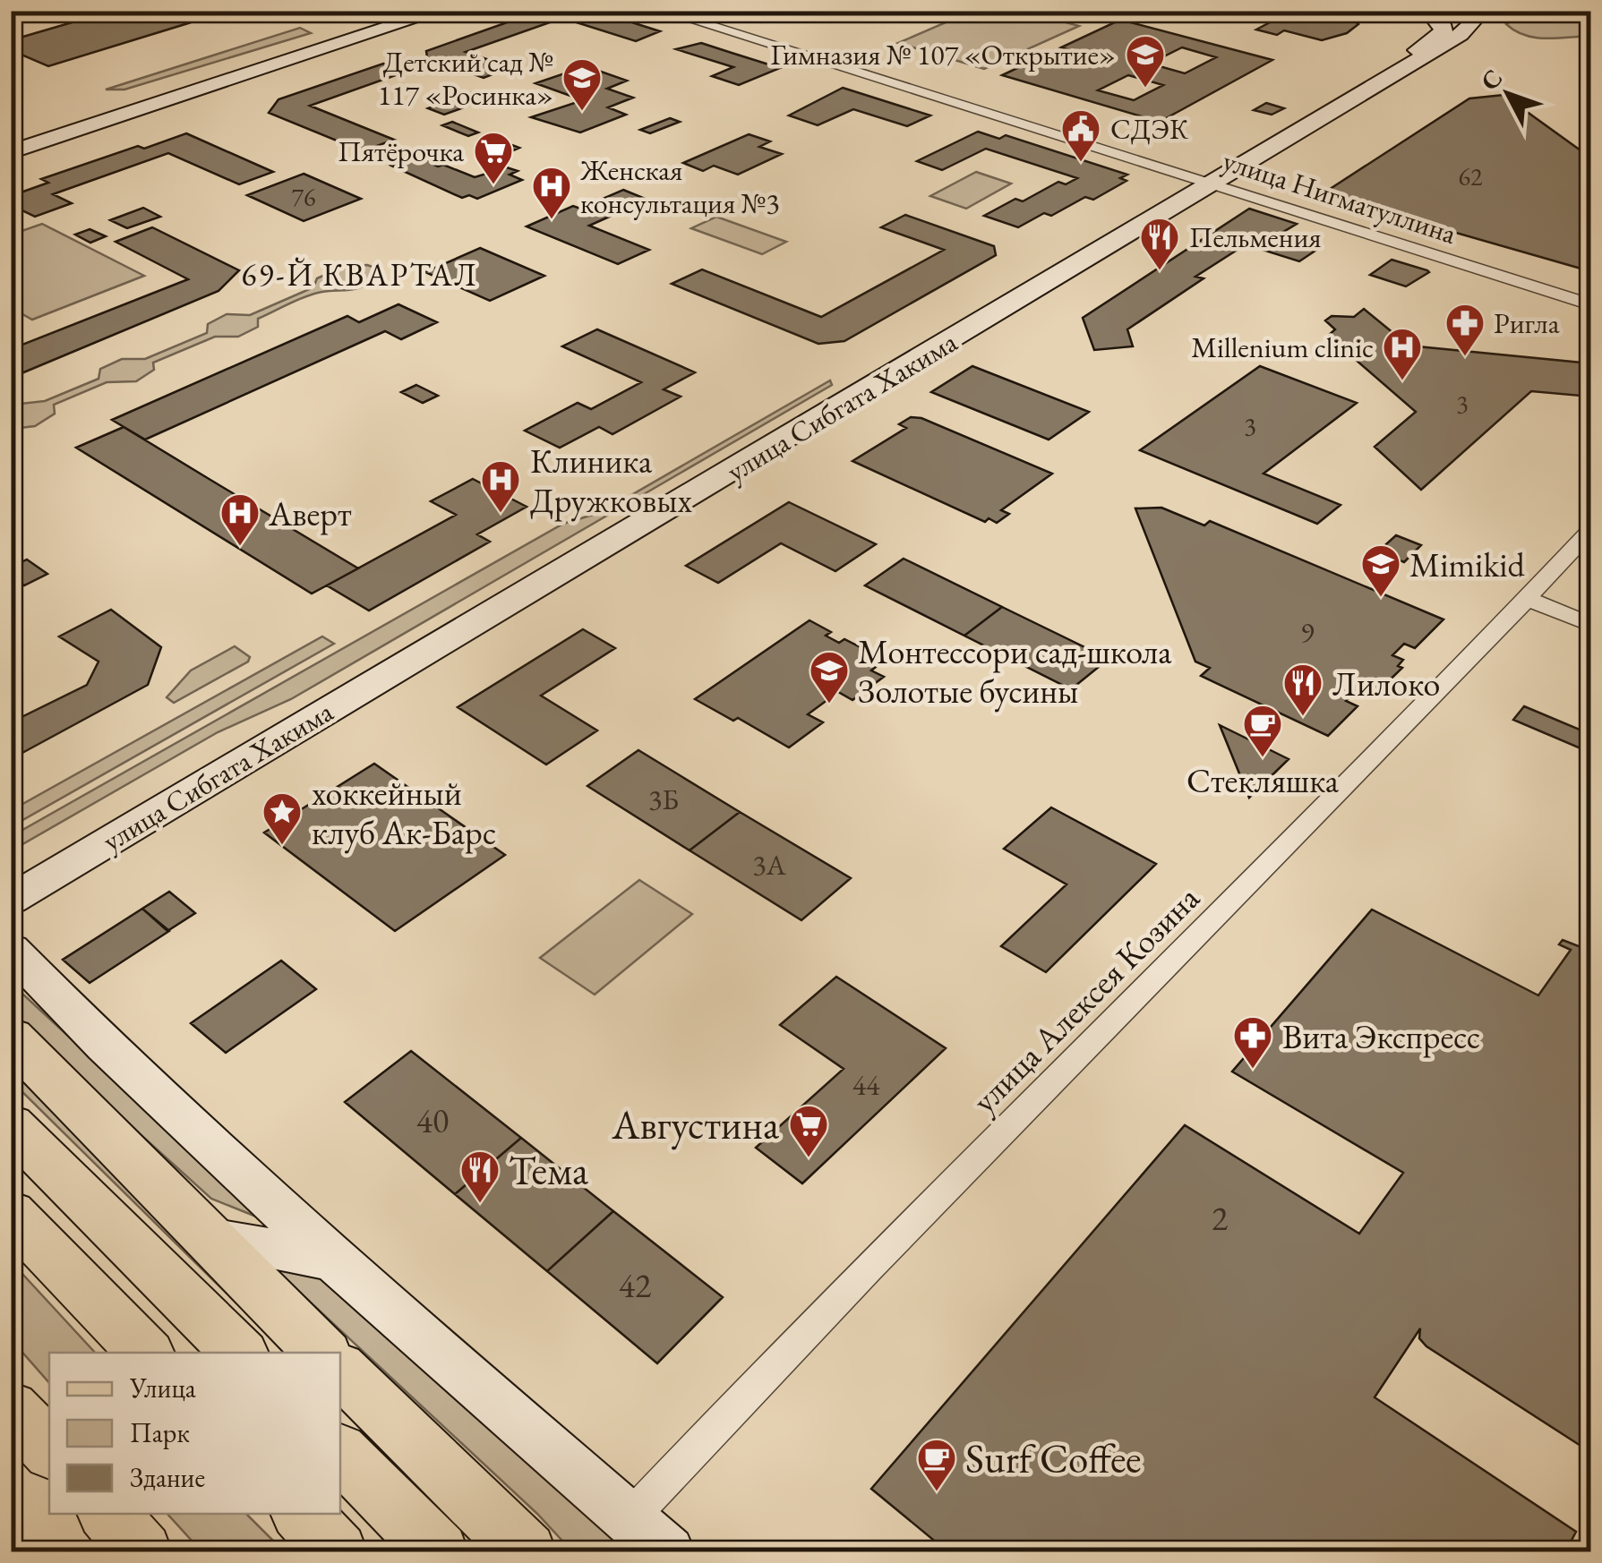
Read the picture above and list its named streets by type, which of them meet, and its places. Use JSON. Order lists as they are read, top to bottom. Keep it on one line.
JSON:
{"streets":{"main road":["улица Сибгата Хакима"],"street":["улица Нигматуллина","улица Алексея Козина"]},"crossings":[["улица Нигматуллина","улица Сибгата Хакима"]],"districts":["69-Й КВАРТАЛ"],"places":{"school or university":["Гимназия № 107 «Открытие»","Детский сад № 117 «Росинка»","Mimikid","Монтессори сад-школа Золотые бусины"],"public building":["СДЭК"],"supermarket":["Пятёрочка","Августина"],"hospital":["Женская консультация №3","Millenium clinic","Клиника Дружковых","Аверт"],"restaurant":["Пельмения","Лилоко","Тема"],"pharmacy":["Ригла","Вита Экспресс"],"cafe":["Стекляшка","Surf Coffee"],"place":["хоккейный клуб Ак-Барс"]},"house_numbers":["62","76","3","3","9","3Б","3А","44","40","2","42"],"legend":["Улица","Парк","Здание"],"north":"top left"}
